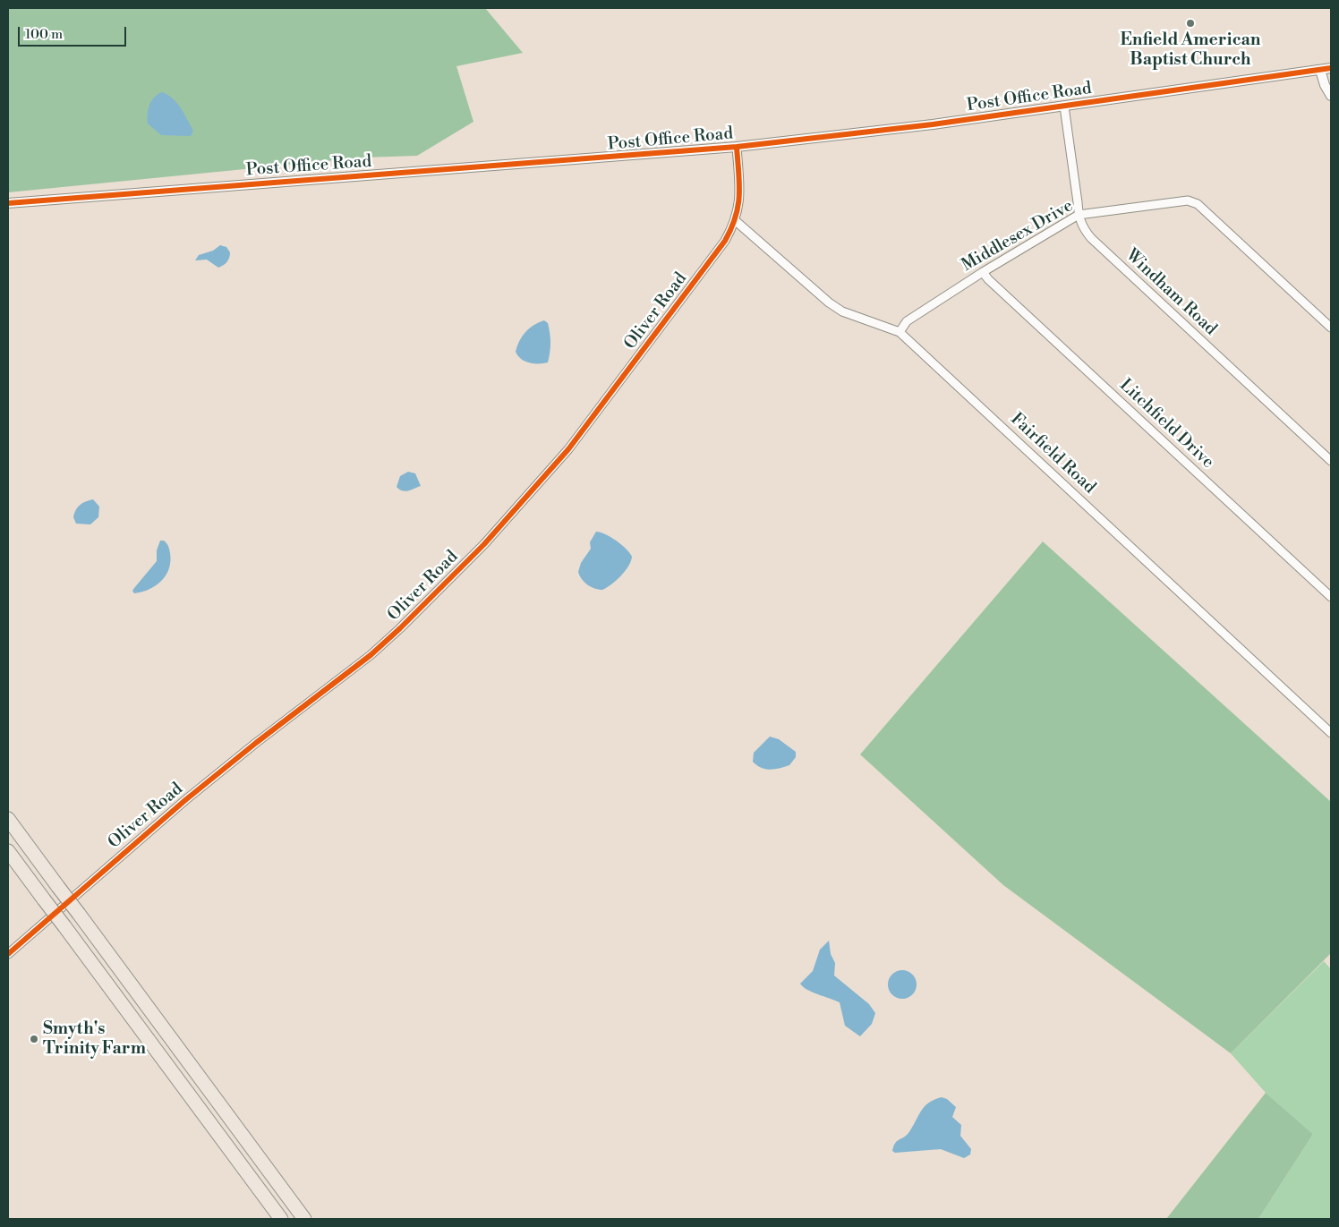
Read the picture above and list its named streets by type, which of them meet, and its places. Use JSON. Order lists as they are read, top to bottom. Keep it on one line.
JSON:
{"streets":{"street":["Post Office Road","Middlesex Drive","Windham Road","Oliver Road","Litchfield Drive","Fairfield Road"]},"crossings":[["Post Office Road","Windham Road"],["Post Office Road","Oliver Road"],["Middlesex Drive","Windham Road"],["Middlesex Drive","Litchfield Drive"],["Middlesex Drive","Fairfield Road"],["Oliver Road","Fairfield Road"]],"places":["Enfield American Baptist Church","Smyth's Trinity Farm"],"scale_bar":"100 m"}
